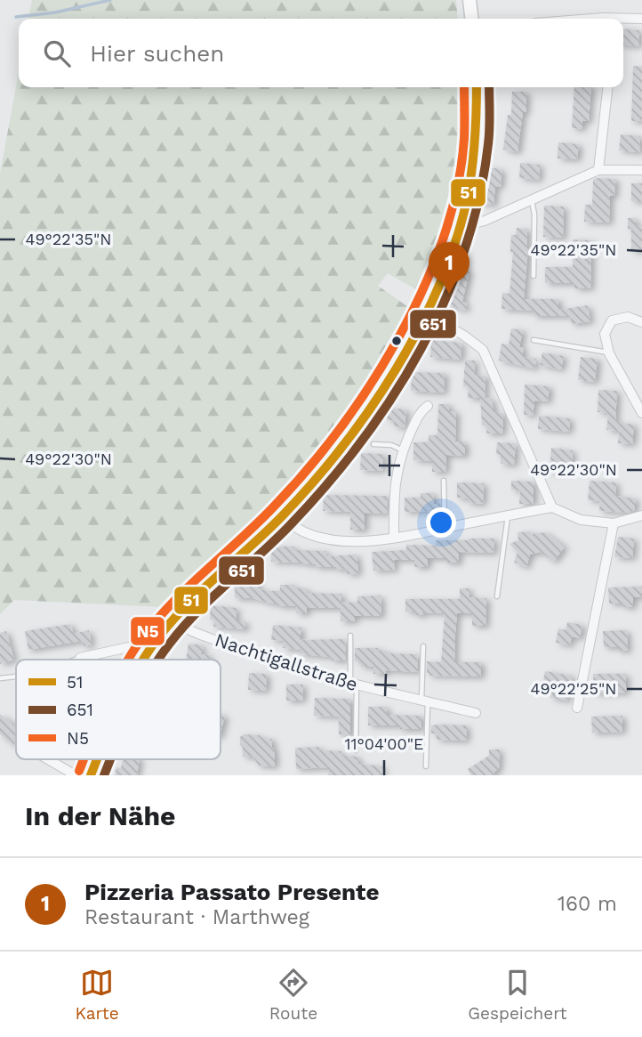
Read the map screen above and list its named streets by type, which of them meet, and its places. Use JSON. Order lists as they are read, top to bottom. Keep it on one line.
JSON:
{"streets":{"street":["Nachtigallstraße"]},"lines":["transit line 51","transit line 651","transit line N5"],"legend":["51","651","N5"],"page":{"search":"Hier suchen","pins":"1","heading":"In der Nähe","list":[{"mark":"1","name":"Pizzeria Passato Presente","note":"Restaurant · Marthweg","value":"160 m"}],"nav":["Karte","Route","Gespeichert"]},"coordinates":["49°22'35\"N","49°22'30\"N","49°22'25\"N","11°04'00\"E"]}
